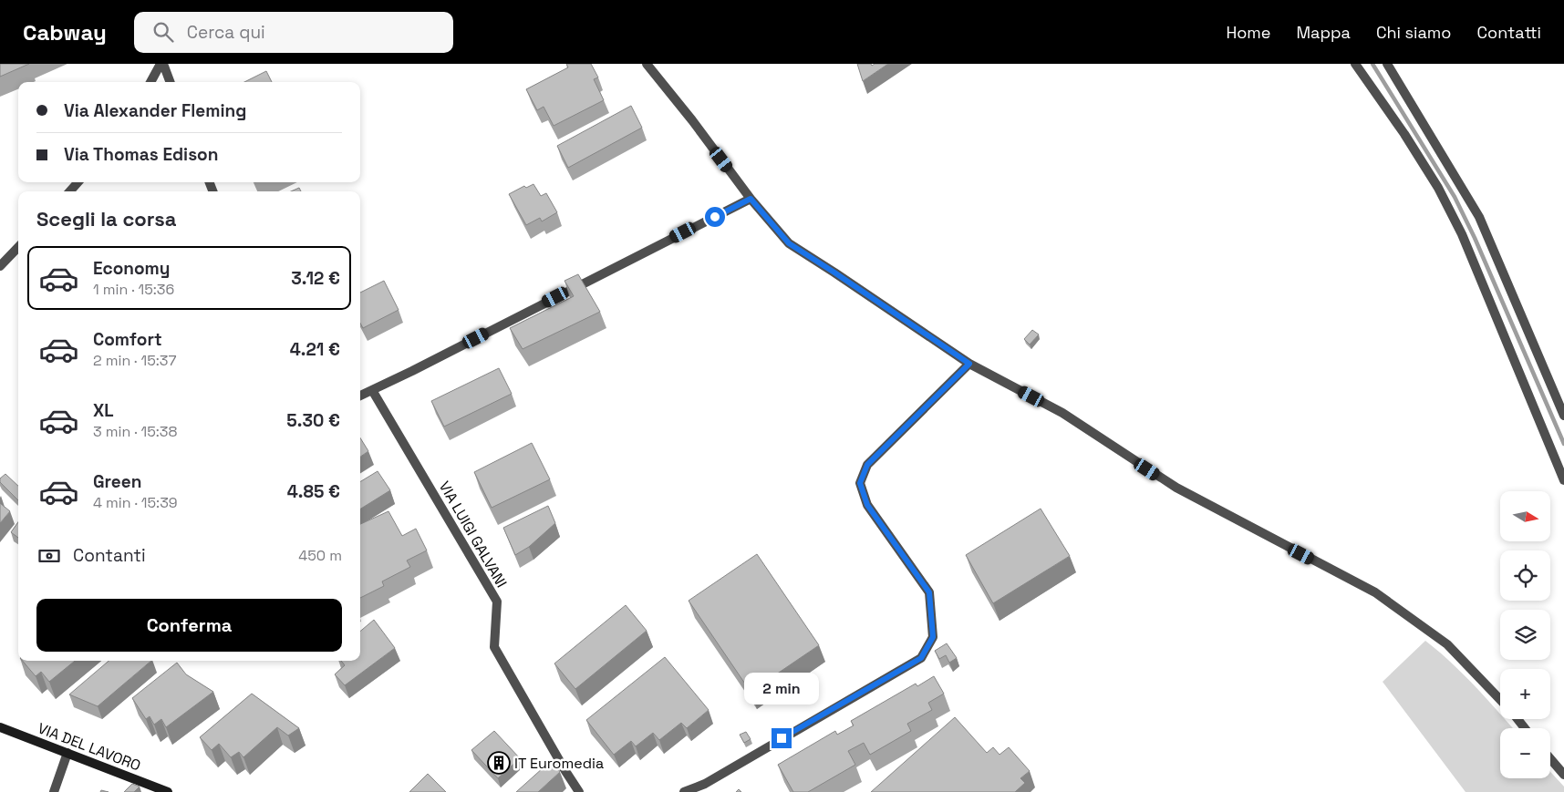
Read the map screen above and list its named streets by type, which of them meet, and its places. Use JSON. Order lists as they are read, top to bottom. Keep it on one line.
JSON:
{"streets":{"main road":["VIA DEL LAVORO"],"street":["VIA LUIGI GALVANI"]},"places":{"building":["IT Euromedia"]},"north":"right","page":{"header":"Cabway","search":"Cerca qui","nav":["Home","Mappa","Chi siamo","Contatti"],"banner":["Via Alexander Fleming","Via Thomas Edison"],"heading":"Scegli la corsa","list":[{"name":"Economy","note":"1 min · 15:36","value":"3.12 €"},{"name":"Comfort","note":"2 min · 15:37","value":"4.21 €"},{"name":"XL","note":"3 min · 15:38","value":"5.30 €"},{"name":"Green","note":"4 min · 15:39","value":"4.85 €"}],"map_buttons":["+","−"],"pay":["Contanti","450 m"],"buttons":"Conferma","bubble":"2 min"}}
